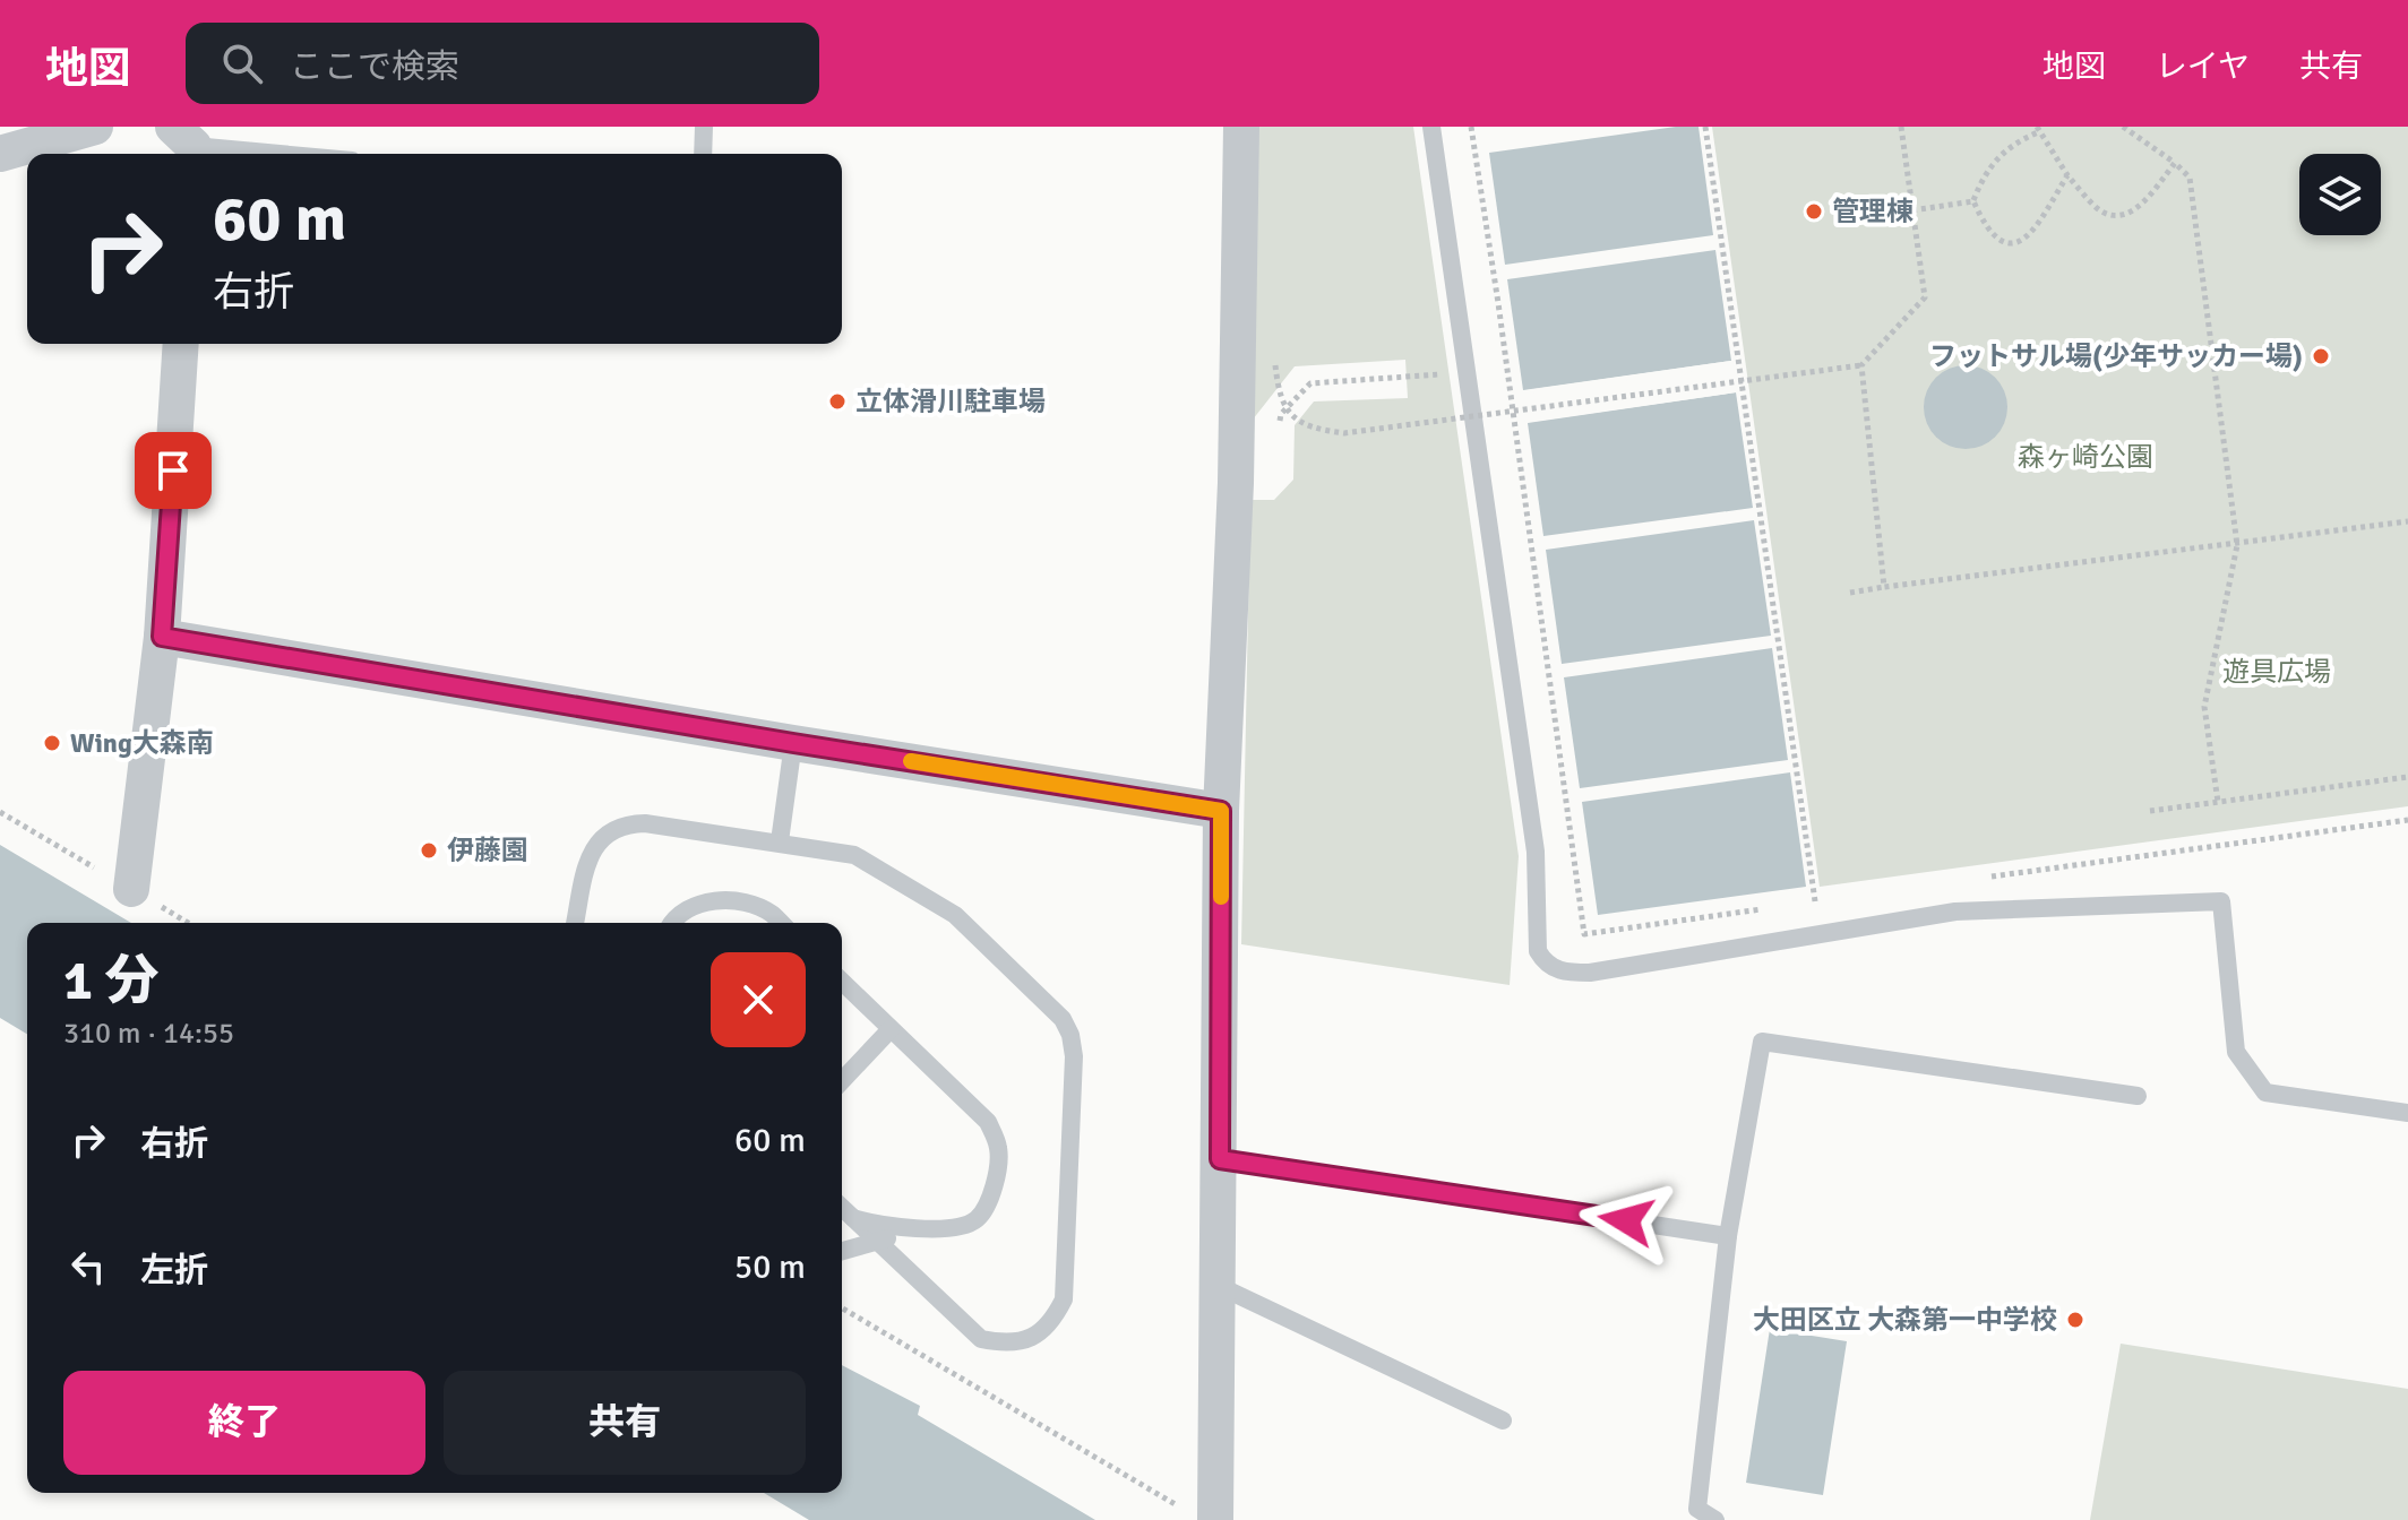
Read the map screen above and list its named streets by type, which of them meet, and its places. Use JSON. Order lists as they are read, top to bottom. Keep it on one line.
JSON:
{"parks":["森ヶ崎公園","遊具広場"],"places":["管理棟","フットサル場(少年サッカー場)","立体滑川駐車場","Wing大森南","伊藤園","大田区立 大森第一中学校"],"page":{"header":"地図","search":"ここで検索","nav":["地図","レイヤ","共有"],"turn":["60 m","右折"],"heading":["1 分","310 m · 14:55"],"list":[{"name":"右折","value":"60 m"},{"name":"左折","value":"50 m"}],"buttons":["終了","共有"]}}
